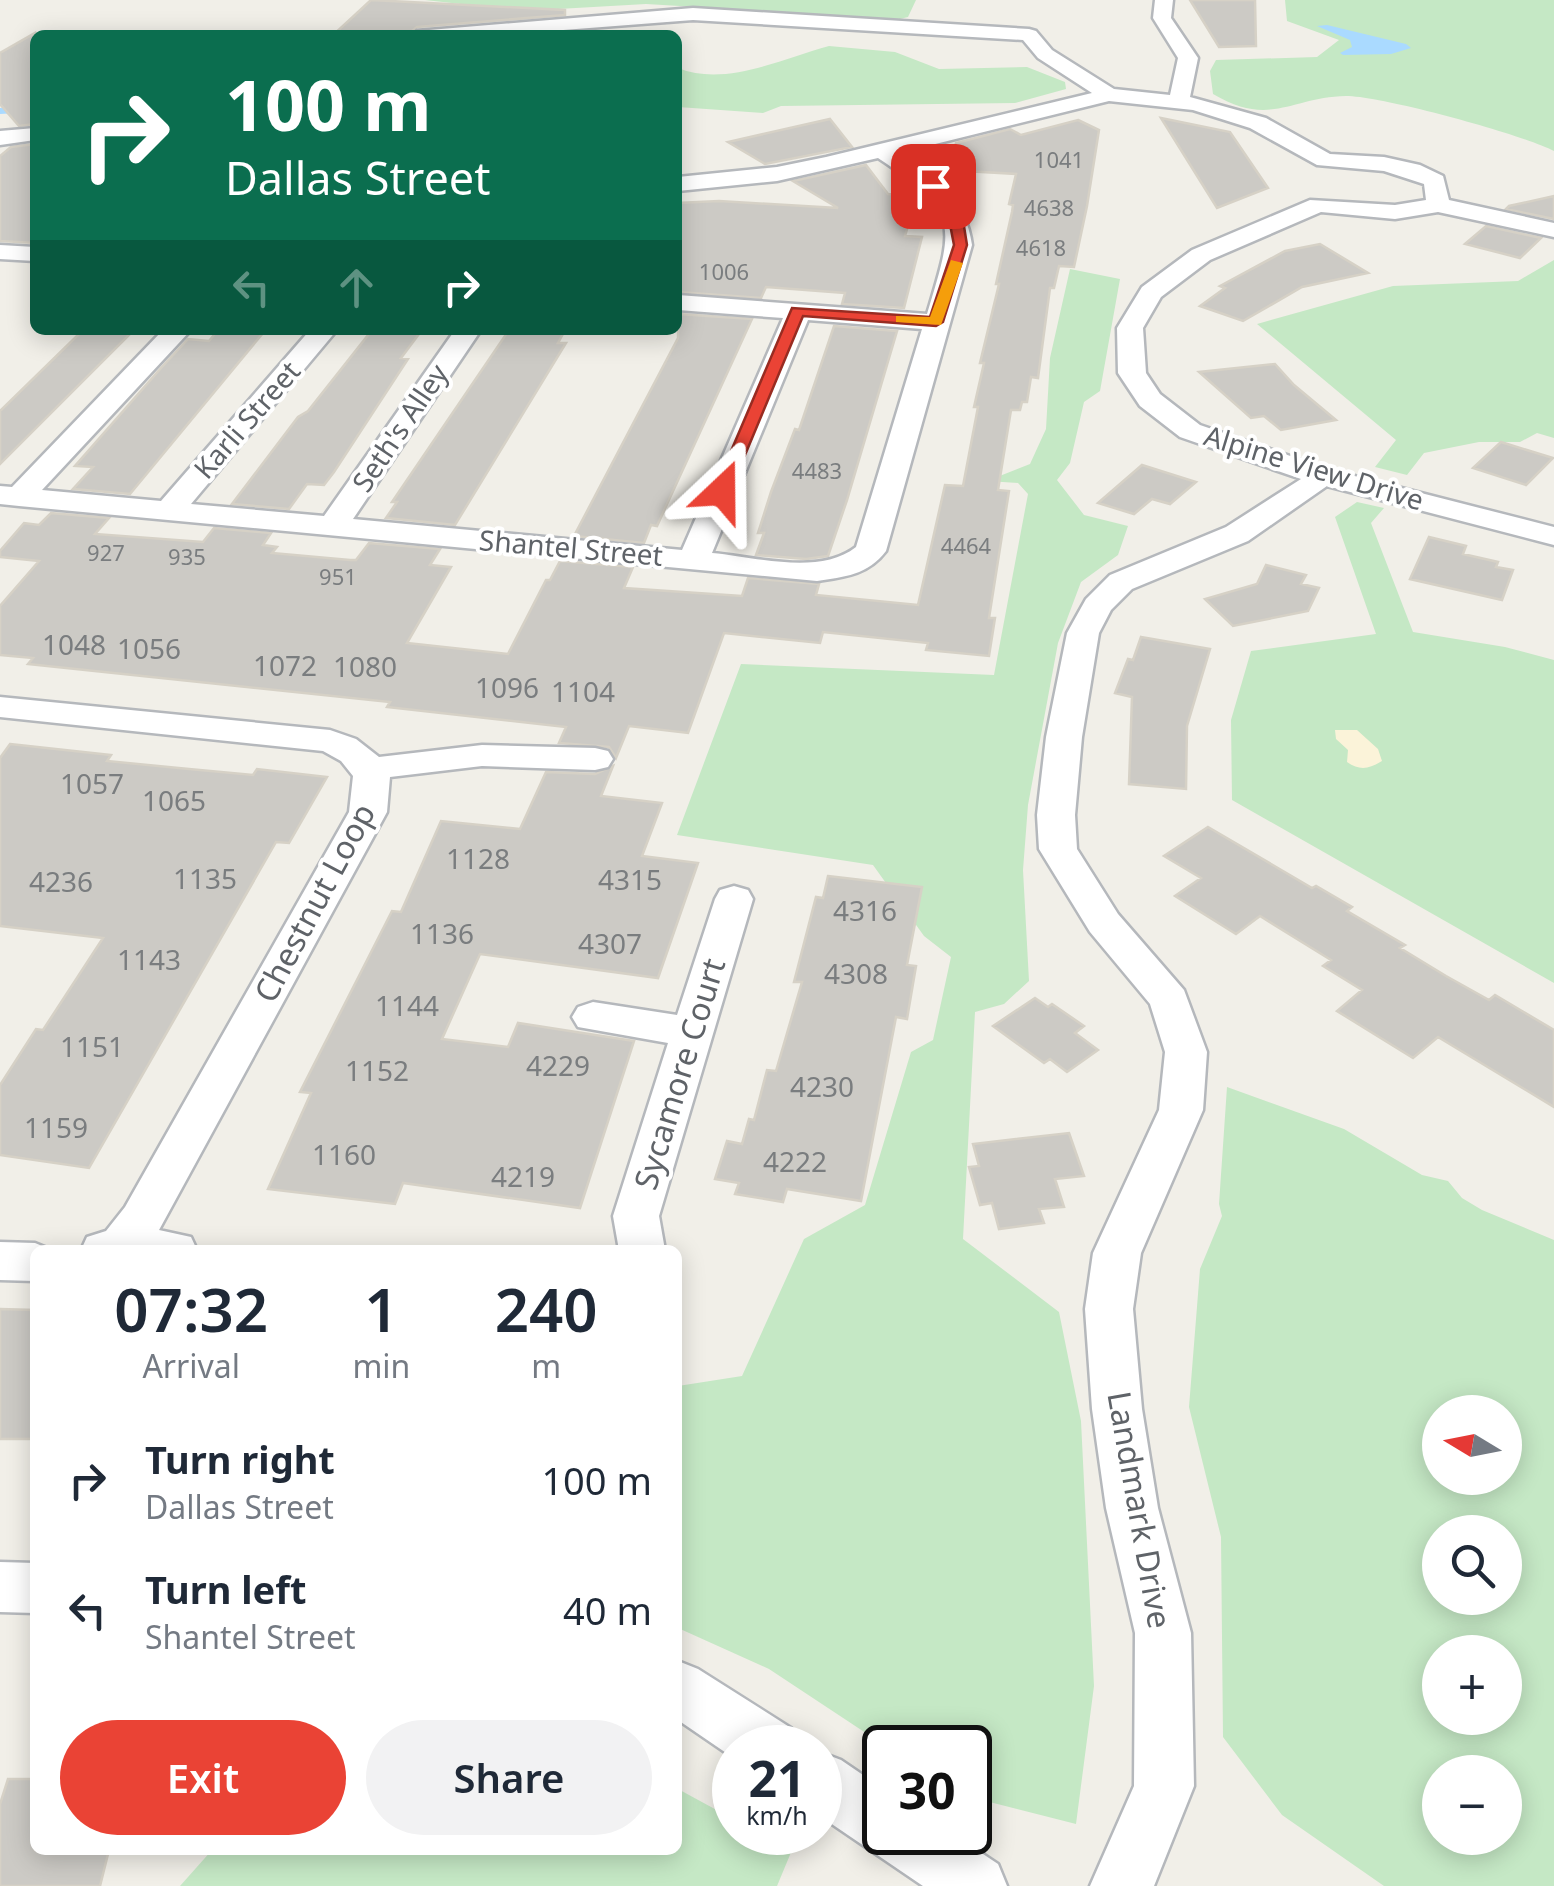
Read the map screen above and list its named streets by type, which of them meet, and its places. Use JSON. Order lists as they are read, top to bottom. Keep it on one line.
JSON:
{"streets":{"street":["Karli Street","Seth's Alley","Alpine View Drive","Shantel Street","Chestnut Loop","Sycamore Court","Landmark Drive"]},"crossings":[["Karli Street","Shantel Street"],["Seth's Alley","Shantel Street"],["Alpine View Drive","Landmark Drive"]],"house_numbers":["1041","4638","4618","1006","4483","4464","927","935","951","1048","1056","1072","1080","1096","1104","1057","1065","1128","1135","4315","4236","4316","1136","4307","1143","4308","1144","1151","4229","1152","4230","1159","1160","4222","4219"],"north":"left","page":{"turn":["100 m","Dallas Street"],"eta":["07:32","Arrival","1","min","240","m"],"map_buttons":["+","−"],"list":[{"name":"Turn right","note":"Dallas Street","value":"100 m"},{"name":"Turn left","note":"Shantel Street","value":"40 m"}],"buttons":["Exit","Share"],"speed":"21 km/h","limit":"30"}}
